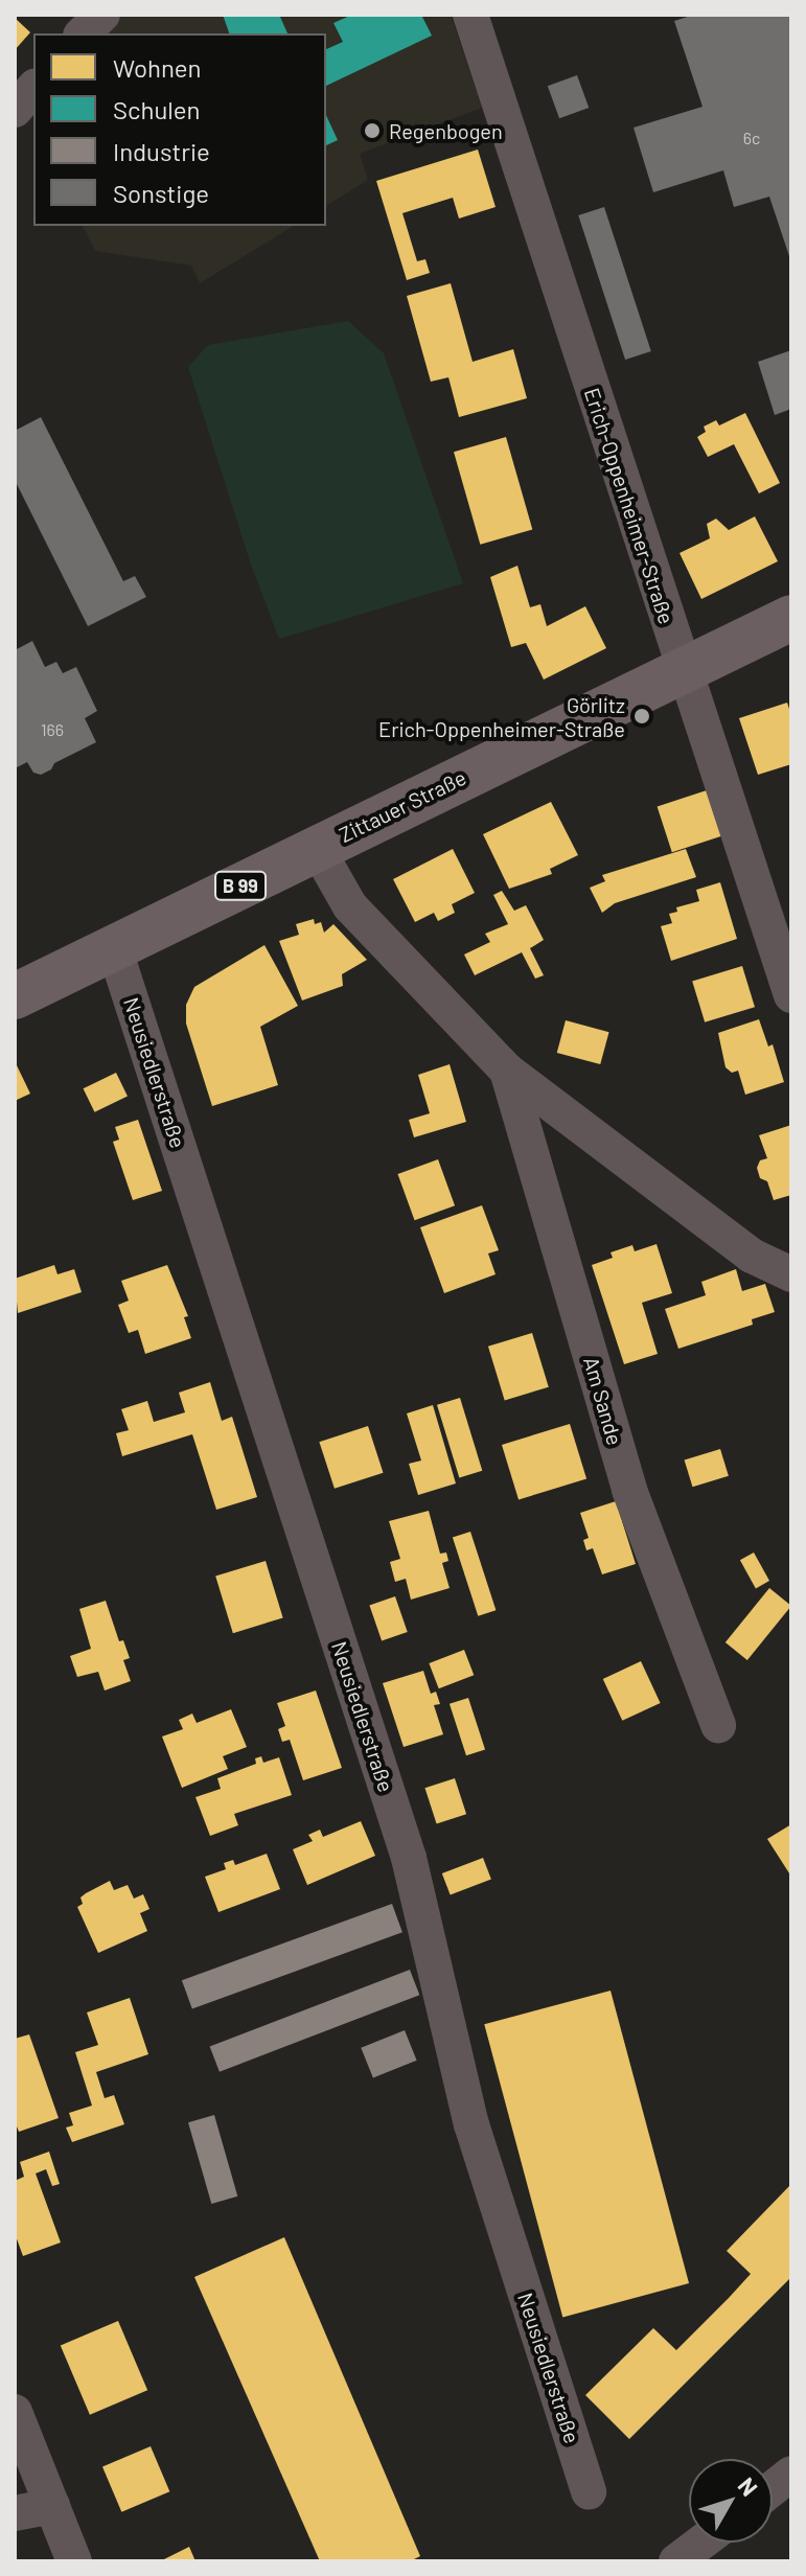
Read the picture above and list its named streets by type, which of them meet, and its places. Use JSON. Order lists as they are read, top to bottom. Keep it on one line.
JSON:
{"streets":{"main road":["Zittauer Straße","B 99"],"street":["Erich-Oppenheimer-Straße","Neusiedlerstraße","Am Sande"]},"crossings":[["Erich-Oppenheimer-Straße","Zittauer Straße"],["Zittauer Straße","Neusiedlerstraße"],["Zittauer Straße","Am Sande"]],"places":["Regenbogen","Görlitz Erich-Oppenheimer-Straße"],"house_numbers":["6c","166"],"legend":["Wohnen","Schulen","Industrie","Sonstige"],"north":"top right"}
